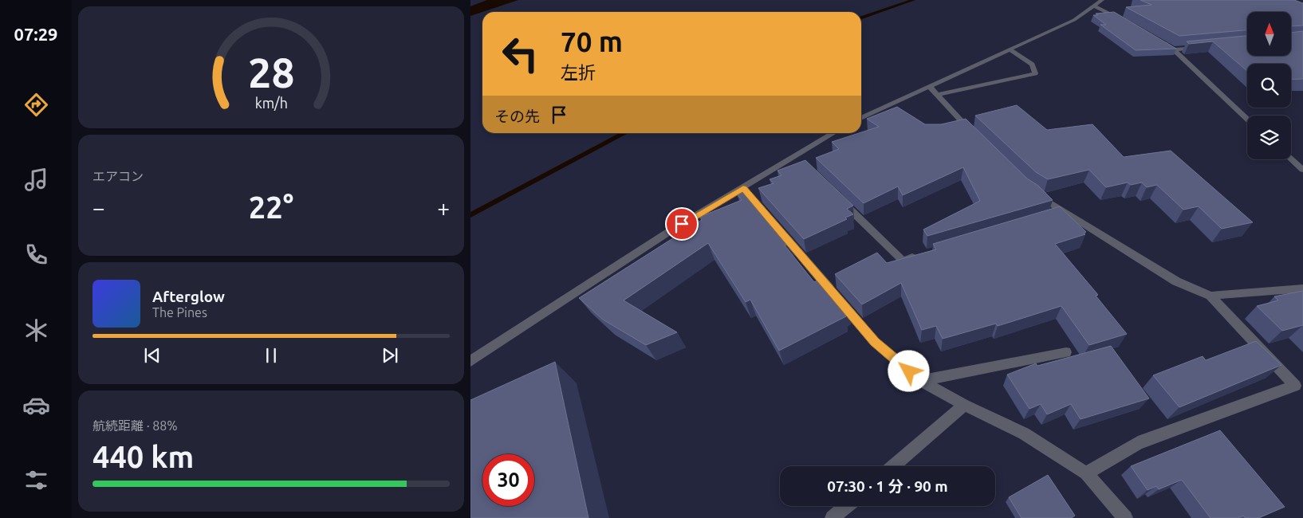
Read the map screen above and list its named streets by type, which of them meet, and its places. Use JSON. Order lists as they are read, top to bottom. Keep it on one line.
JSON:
{"north":"top","page":{"tabs":"07:29","turn":["70 m","左折"],"then":"その先","tile":["エアコン",["航続距離 · 88%","440 km"]],"heat":["−","22°","+"],"song":["Afterglow","The Pines"],"limit":"30","trip":"07:30 · 1 分 · 90 m","gauge":["28","km/h"]}}
